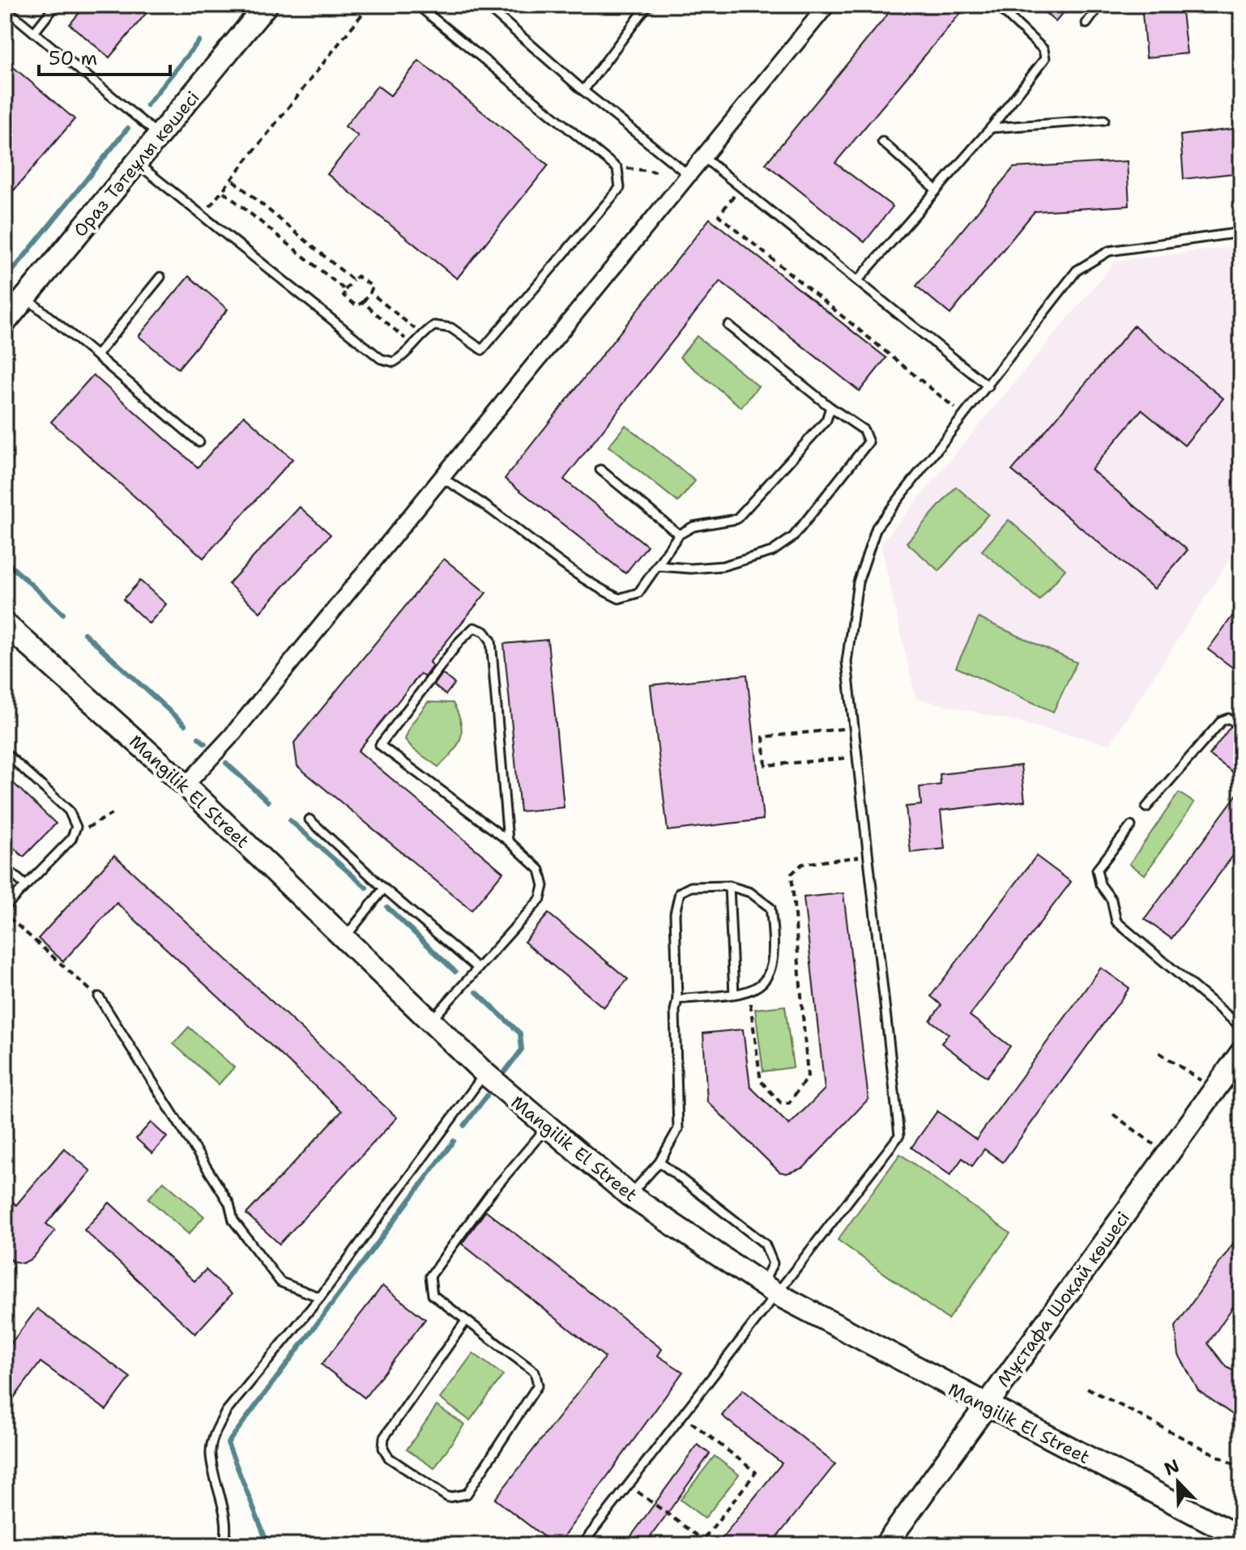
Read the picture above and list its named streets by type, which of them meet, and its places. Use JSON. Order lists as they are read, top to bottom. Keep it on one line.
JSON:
{"streets":{"street":["Ораз Тәтеұлы көшесі","Mangilik El Street","Мұстафа Шоқай көшесі"]},"crossings":[["Mangilik El Street","Мұстафа Шоқай көшесі"]],"scale_bar":"50 m","north":"top left"}
